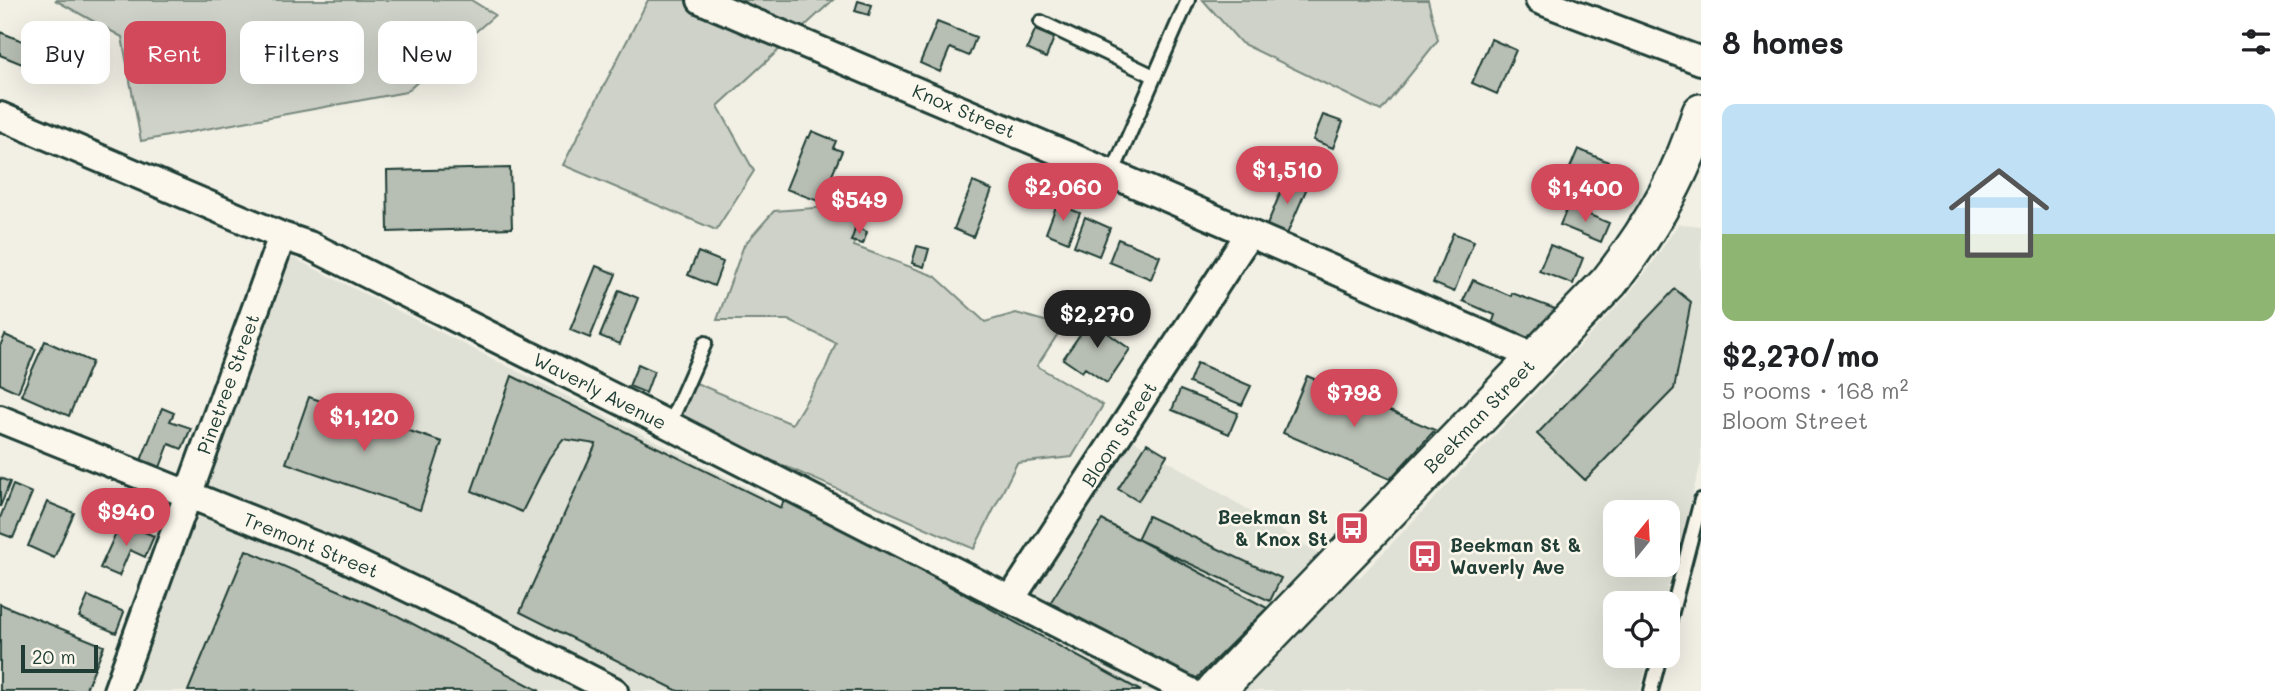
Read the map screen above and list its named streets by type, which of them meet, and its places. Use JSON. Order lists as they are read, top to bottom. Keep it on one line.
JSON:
{"streets":{"main road":["Beekman Street"],"street":["Knox Street","Pinetree Street","Waverly Avenue","Bloom Street","Tremont Street"]},"crossings":[["Knox Street","Beekman Street"],["Knox Street","Bloom Street"],["Pinetree Street","Waverly Avenue"],["Pinetree Street","Tremont Street"],["Waverly Avenue","Bloom Street"]],"places":{"bus stop":["Beekman St & Knox St","Beekman St & Waverly Ave"]},"scale_bar":"20 m","north":"top","page":{"heading":"8 homes","chip":["Buy","Rent","Filters","New"],"list":[{"name":"$2,270/mo","note":"5 rooms · 168 m² · Bloom Street"}],"price":["$1,510","$2,060","$1,400","$549","$2,270","$798","$1,120","$940"],"scale":"20 m"}}
